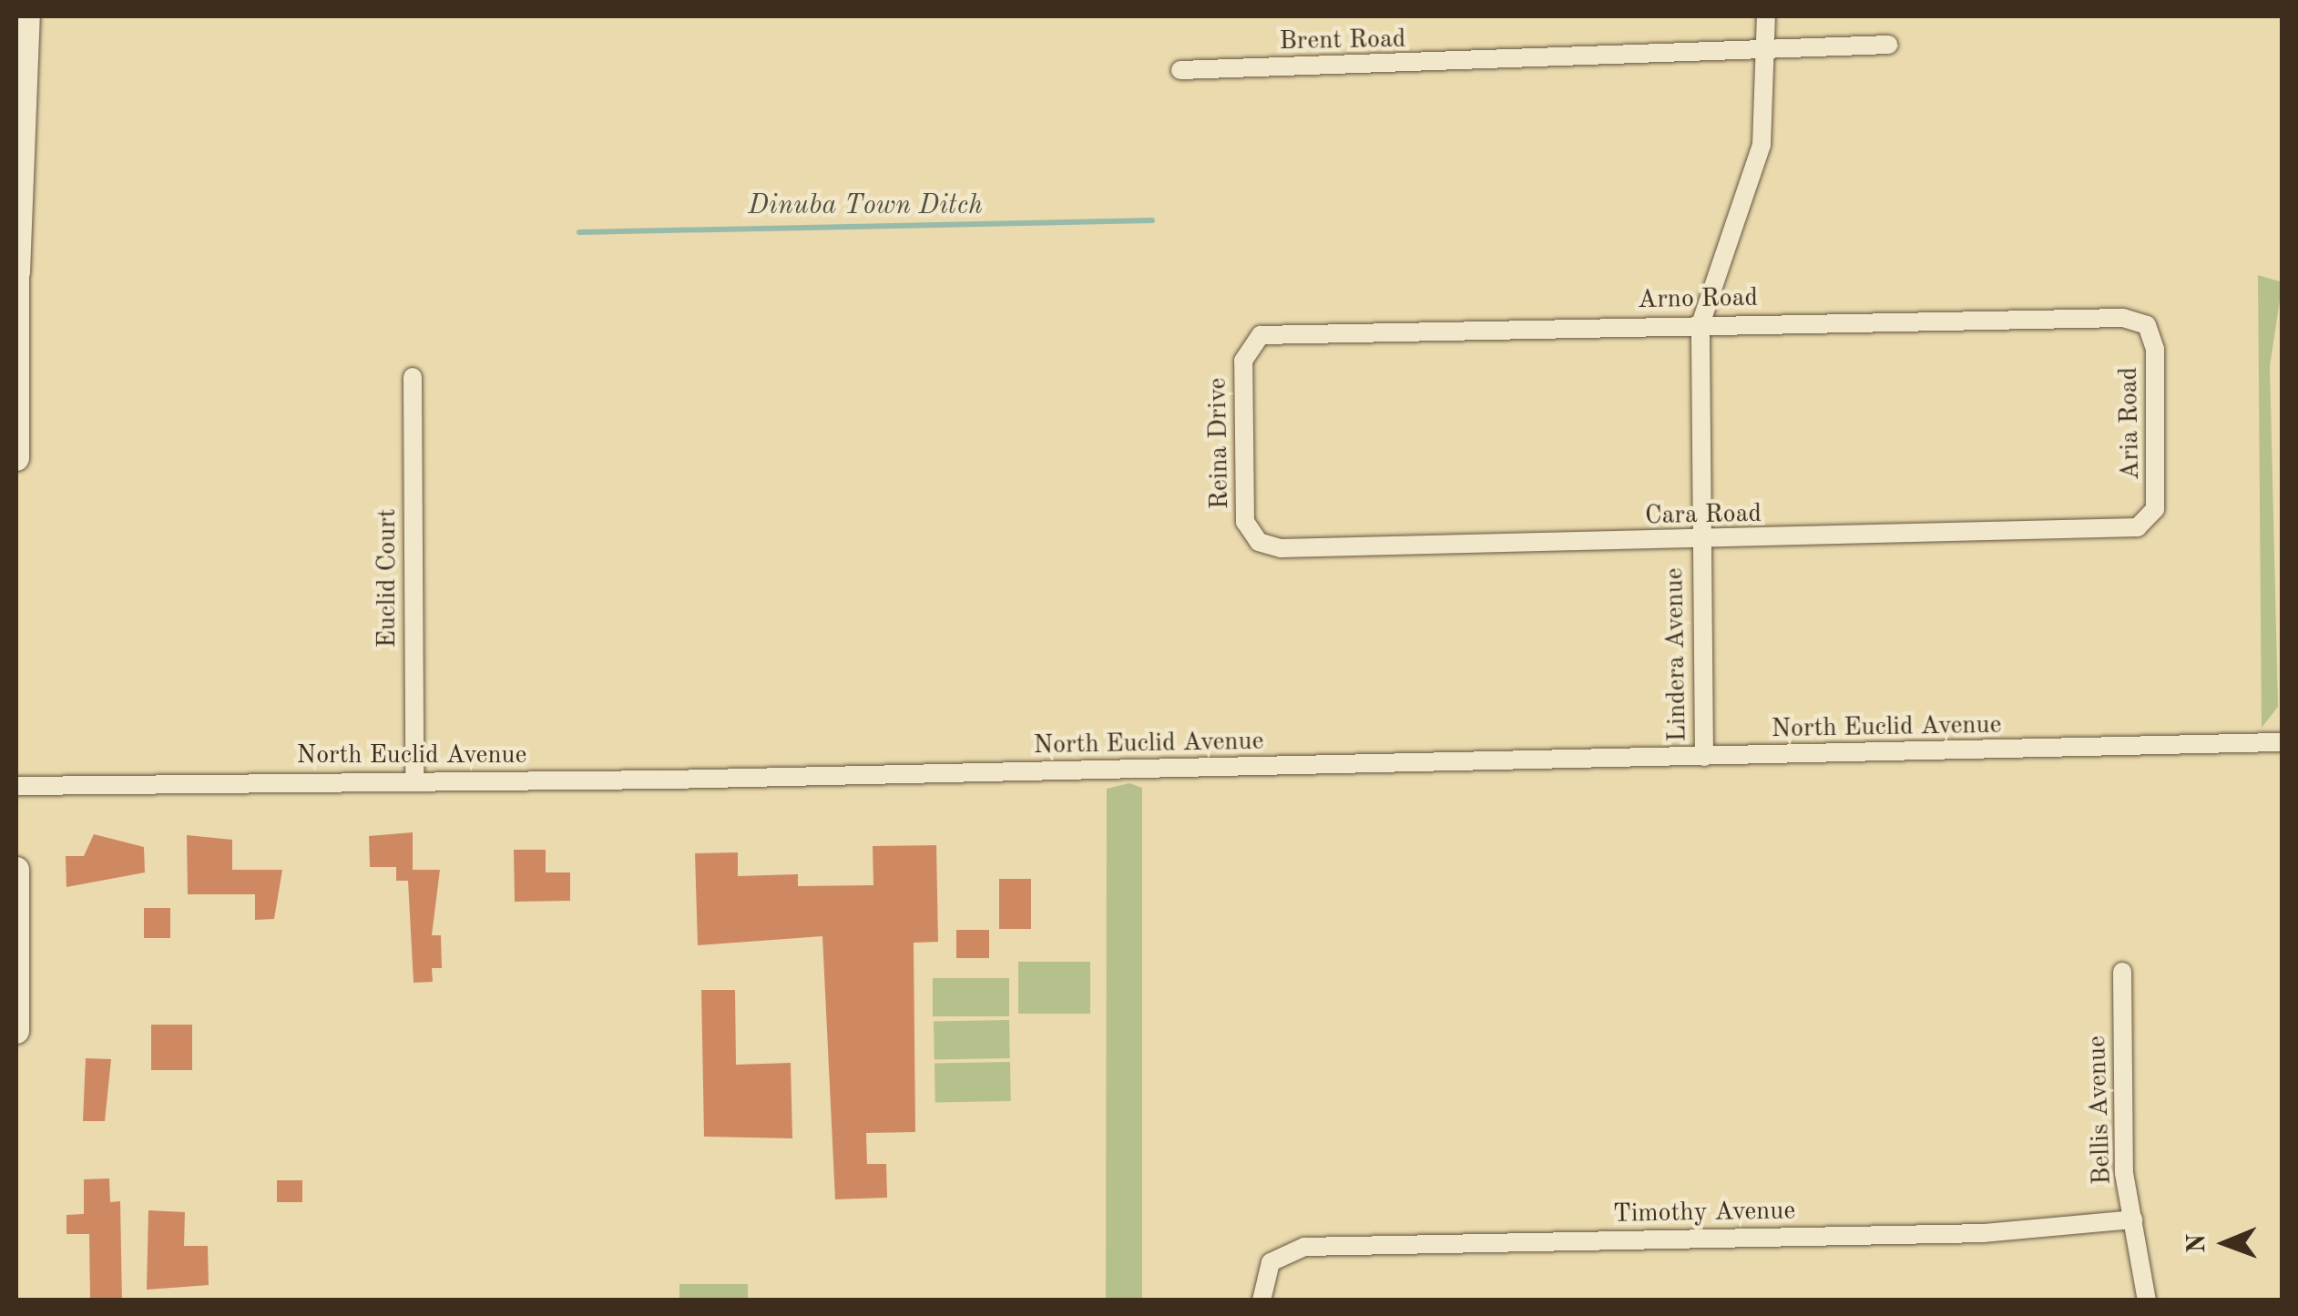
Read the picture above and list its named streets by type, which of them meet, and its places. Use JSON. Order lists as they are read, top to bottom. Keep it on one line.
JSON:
{"streets":{"street":["Brent Road","Arno Road","Aria Road","Reina Drive","Cara Road","Euclid Court","Lindera Avenue","North Euclid Avenue","Bellis Avenue","Timothy Avenue"]},"crossings":[["Brent Road","Lindera Avenue"],["Arno Road","Aria Road"],["Arno Road","Reina Drive"],["Arno Road","Lindera Avenue"],["Aria Road","Cara Road"],["Reina Drive","Cara Road"],["Cara Road","Lindera Avenue"],["Euclid Court","North Euclid Avenue"],["Lindera Avenue","North Euclid Avenue"],["Bellis Avenue","Timothy Avenue"]],"water":["Dinuba Town Ditch"],"north":"left"}
